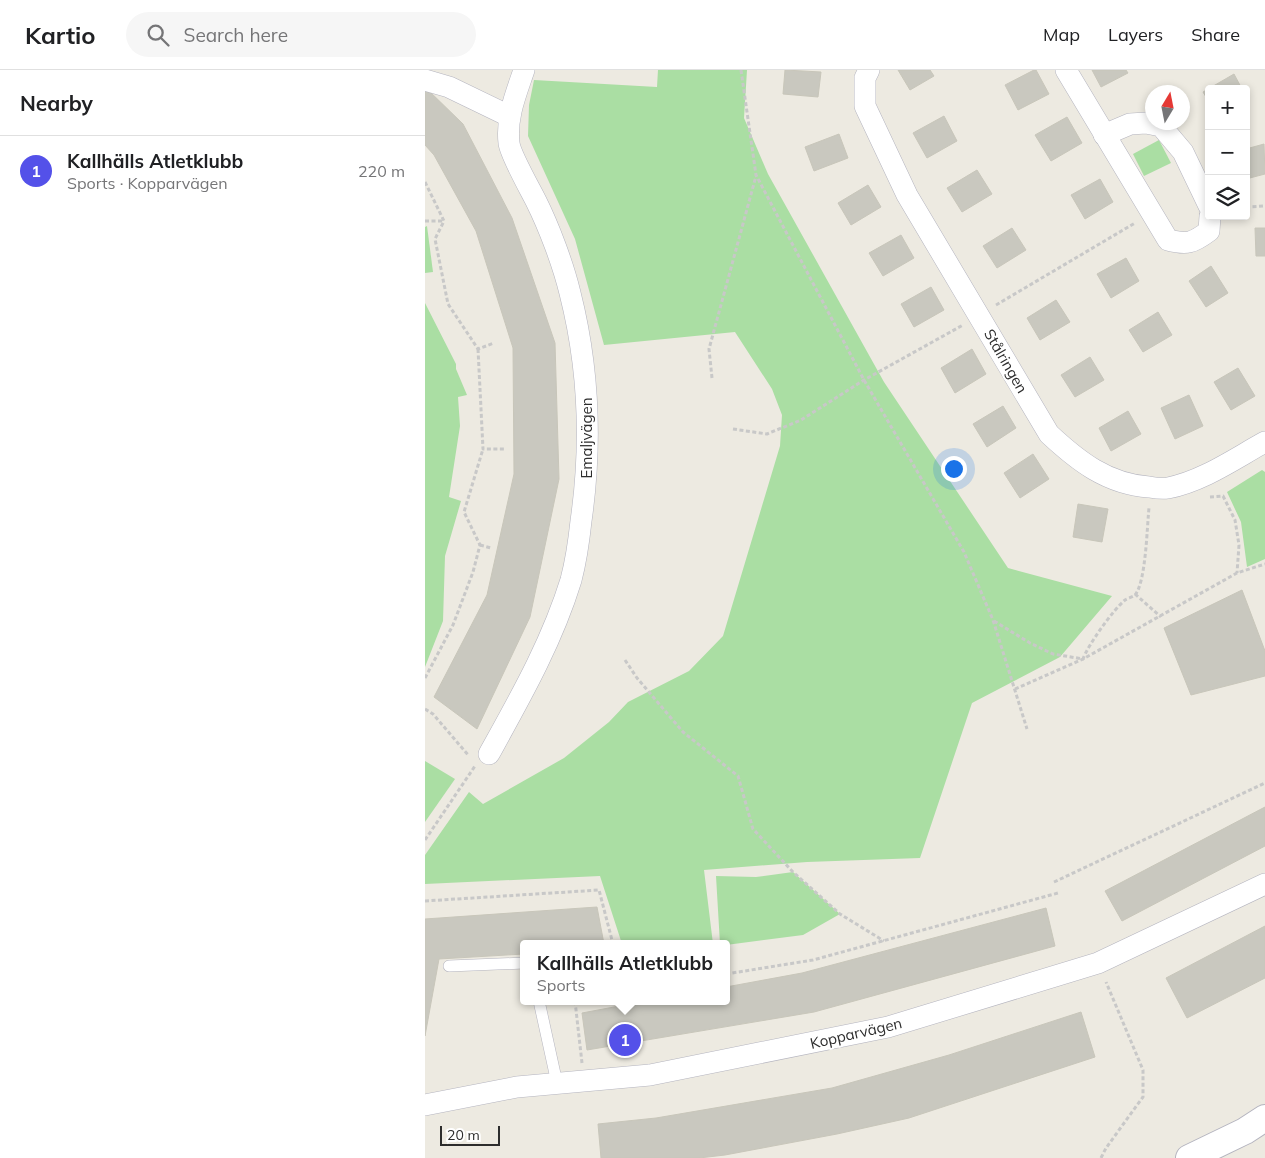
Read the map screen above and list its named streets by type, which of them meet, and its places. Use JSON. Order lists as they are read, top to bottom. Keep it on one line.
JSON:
{"streets":{"street":["Stålringen","Emaljvägen","Kopparvägen"]},"scale_bar":"20 m","north":"top","page":{"header":"Kartio","search":"Search here","nav":["Map","Layers","Share"],"heading":"Nearby","map_buttons":["+","−"],"list":[{"mark":"1","name":"Kallhälls Atletklubb","note":"Sports · Kopparvägen","value":"220 m"}],"popup":["Kallhälls Atletklubb","Sports"],"pins":"1","scale":"20 m"}}
